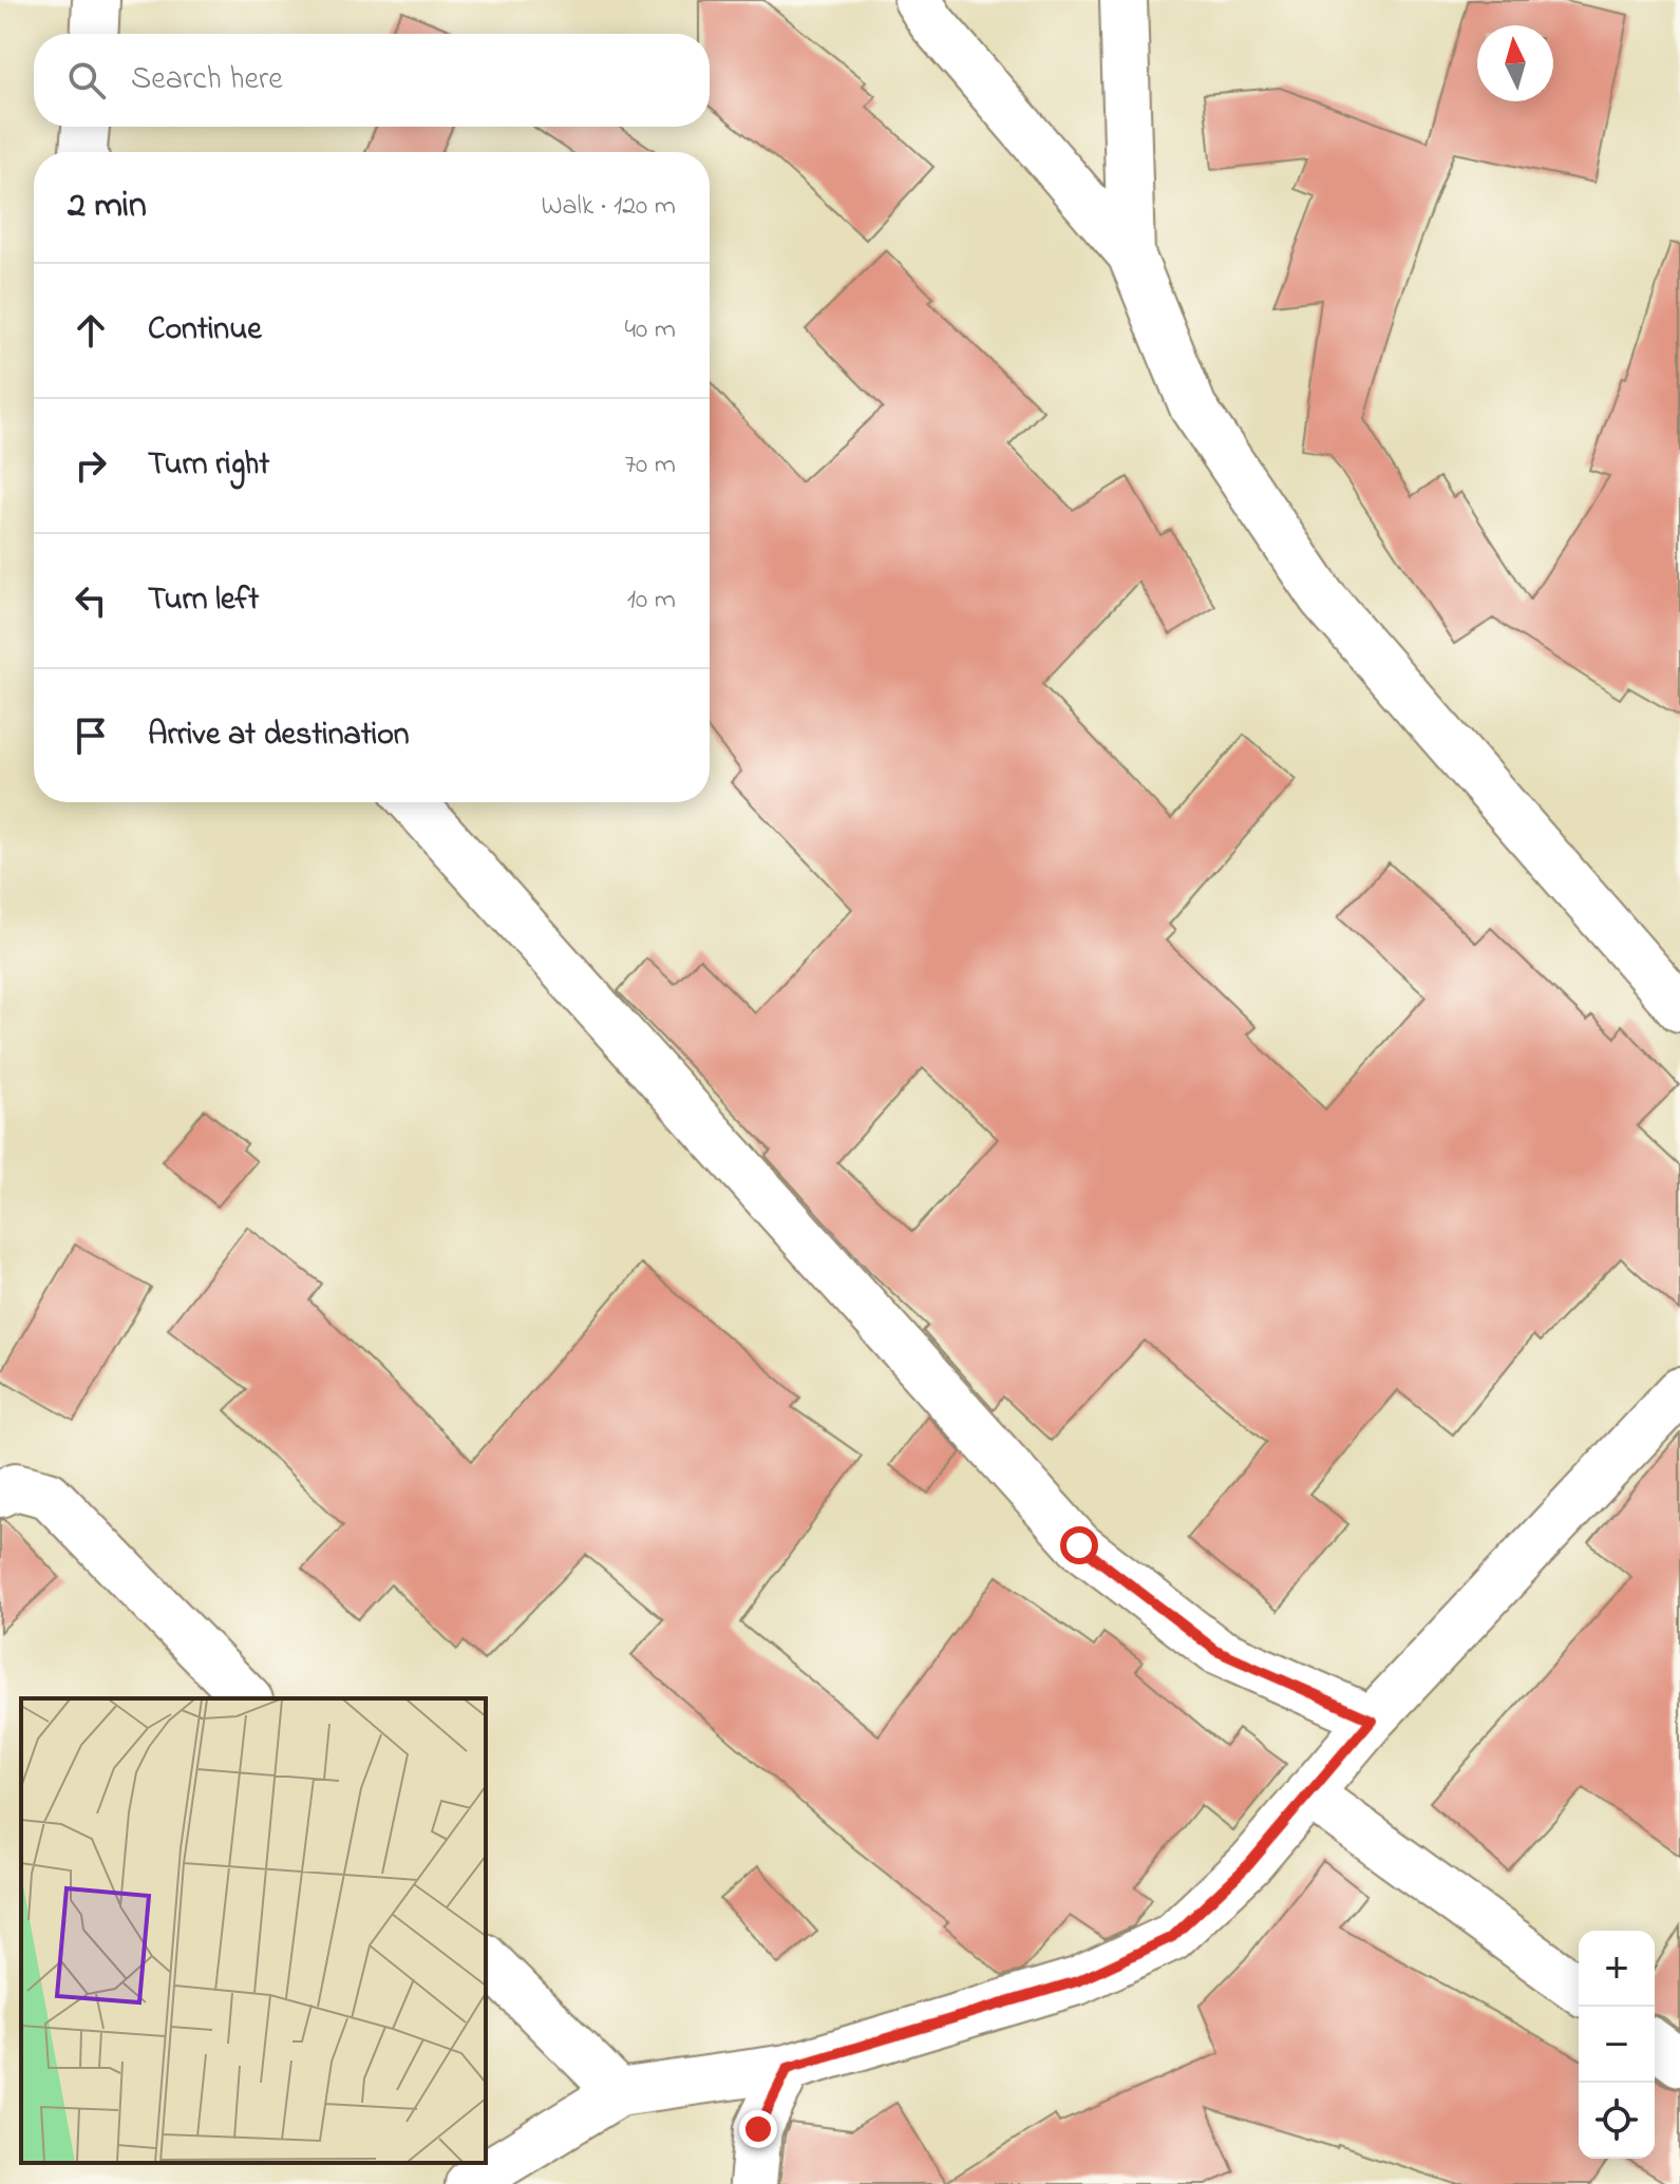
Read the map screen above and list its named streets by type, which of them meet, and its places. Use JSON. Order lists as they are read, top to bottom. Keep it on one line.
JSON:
{"north":"top","page":{"search":"Search here","heading":["2 min","Walk · 120 m"],"list":[["Continue","40 m"],["Turn right","70 m"],["Turn left","10 m"],"Arrive at destination"],"map_buttons":["+","−"]}}
